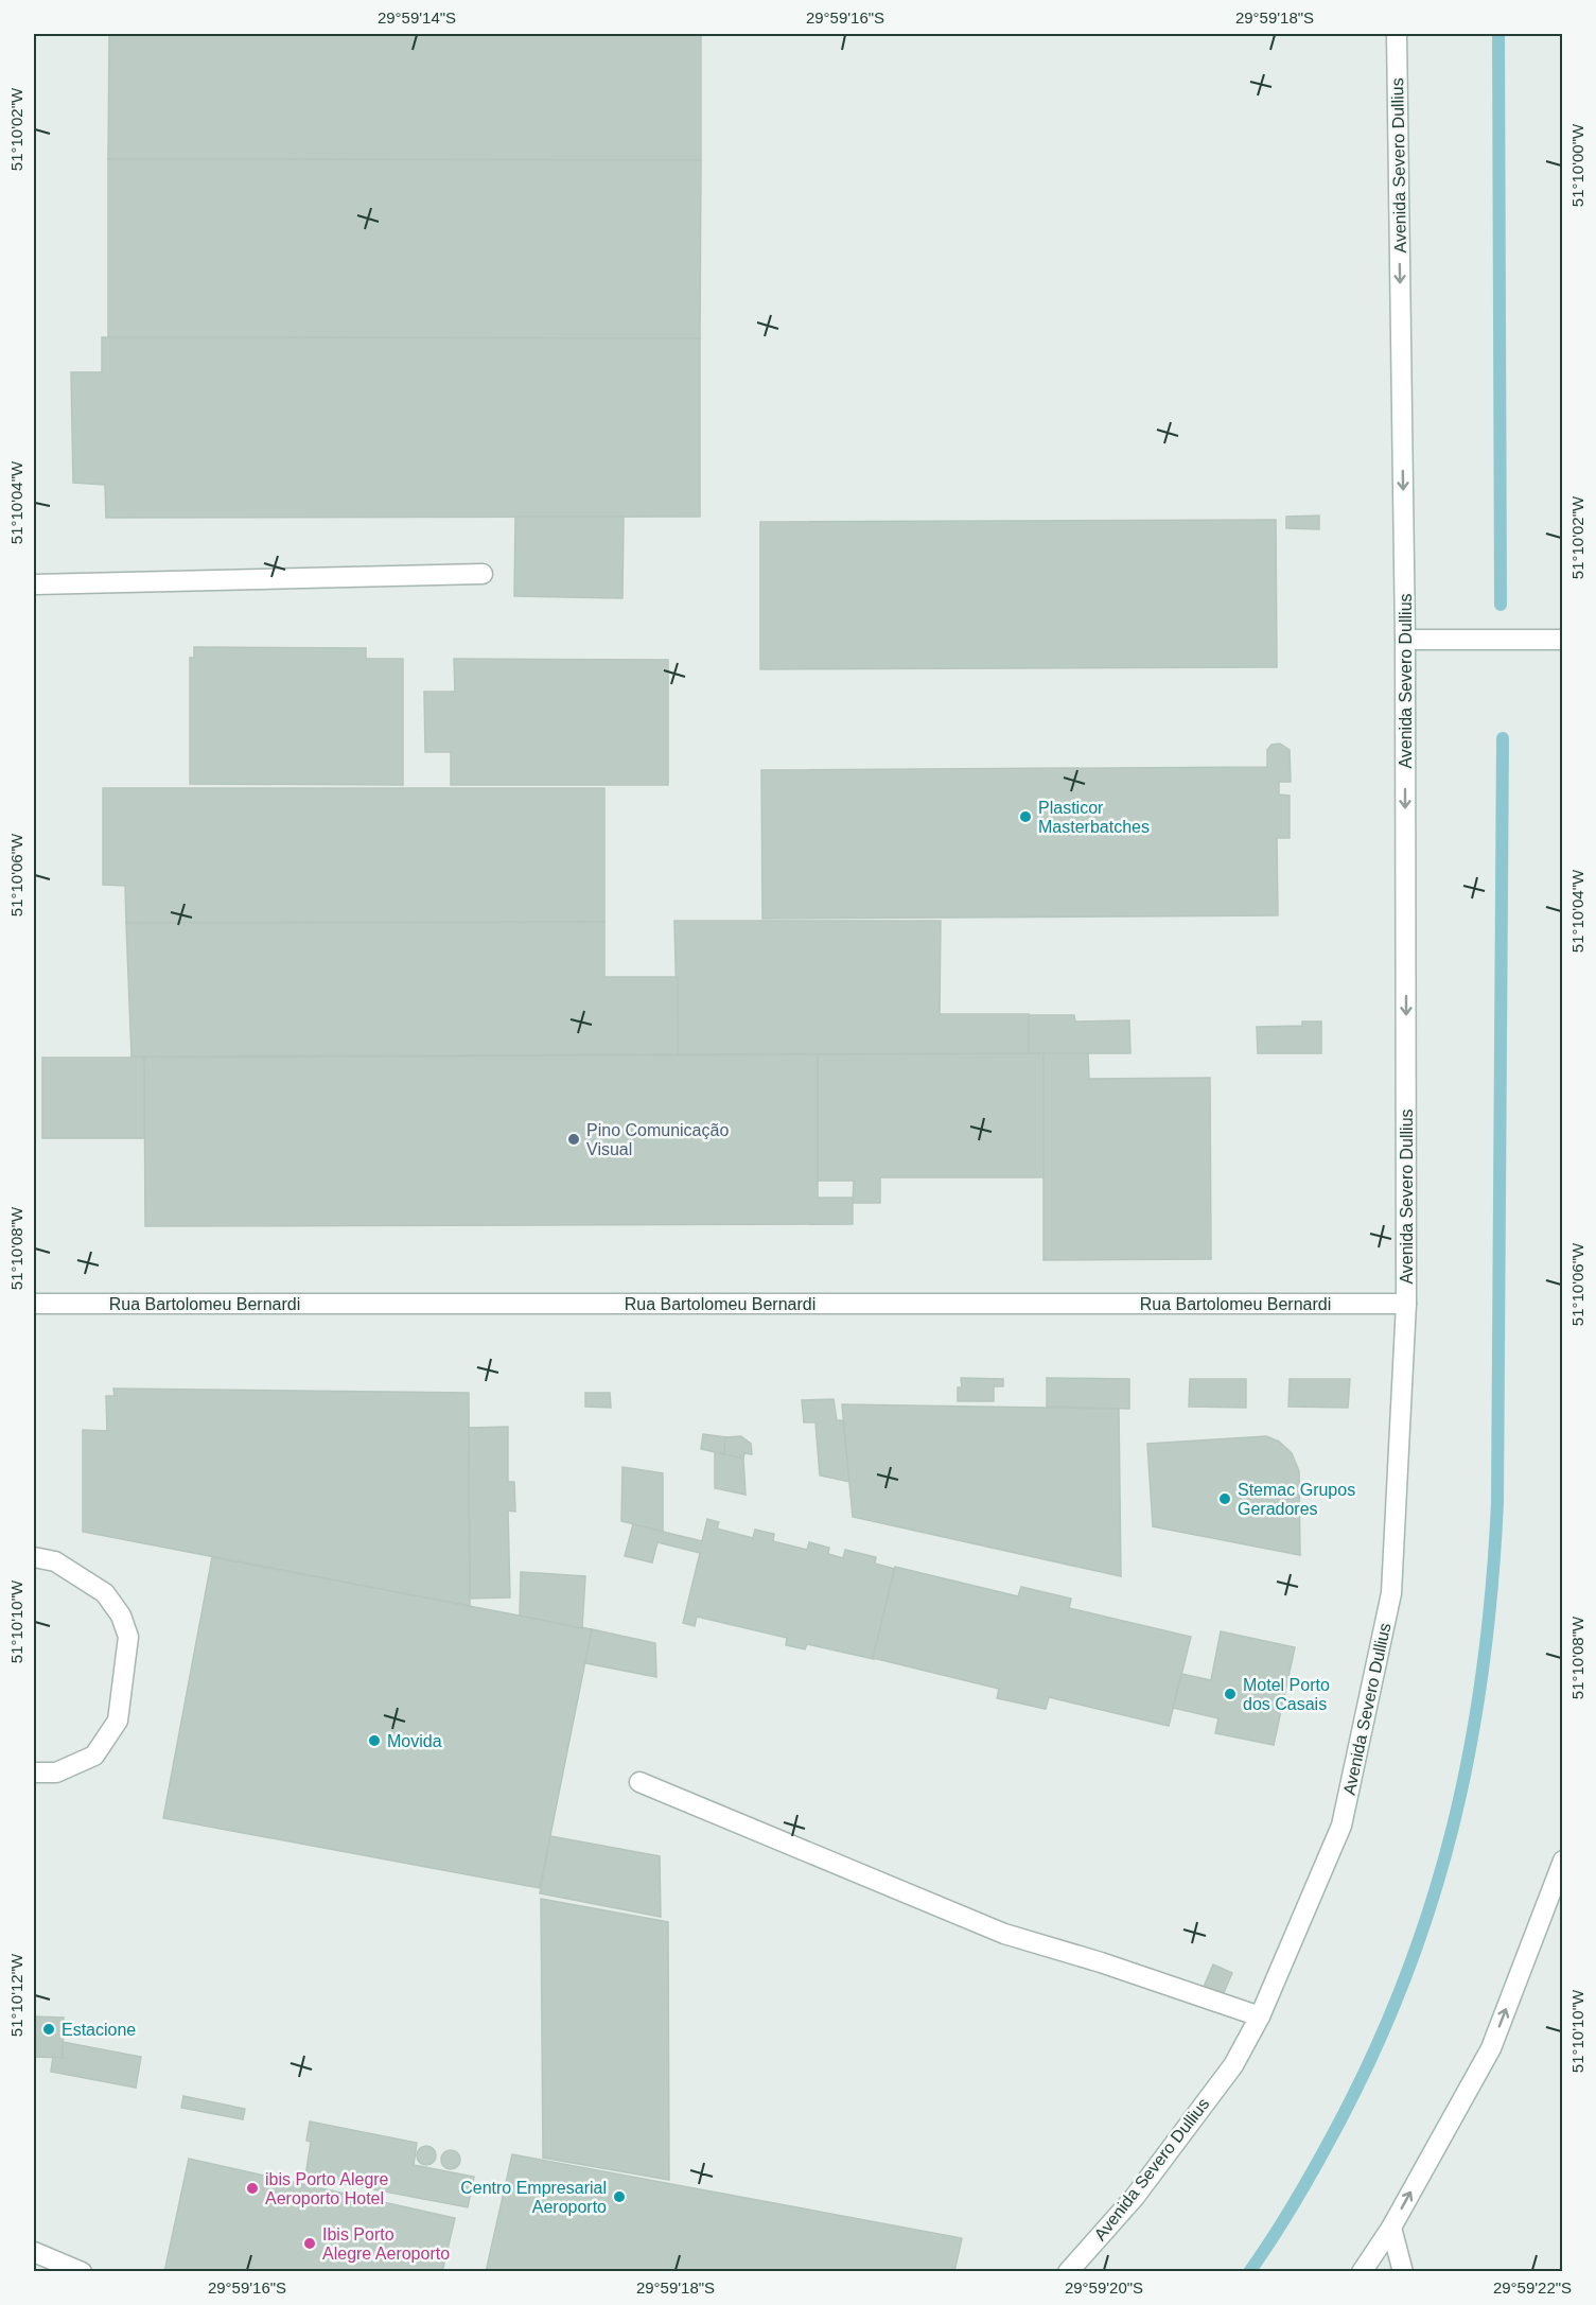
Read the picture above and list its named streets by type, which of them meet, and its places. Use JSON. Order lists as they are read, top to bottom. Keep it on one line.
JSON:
{"streets":{"main road":["Avenida Severo Dullius","Rua Bartolomeu Bernardi"]},"crossings":[["Avenida Severo Dullius","Rua Bartolomeu Bernardi"]],"one_way":["Avenida Severo Dullius"],"places":["Plasticor Masterbatches","Pino Comunicação Visual","Stemac Grupos Geradores","Motel Porto dos Casais","Movida","Estacione","ibis Porto Alegre Aeroporto Hotel","Centro Empresarial Aeroporto","Ibis Porto Alegre Aeroporto"],"coordinates":["29°59'14\"S","29°59'16\"S","29°59'18\"S","51°10'02\"W","51°10'00\"W","51°10'04\"W","51°10'06\"W","51°10'08\"W","51°10'10\"W","51°10'12\"W","29°59'20\"S","29°59'22\"S"]}
